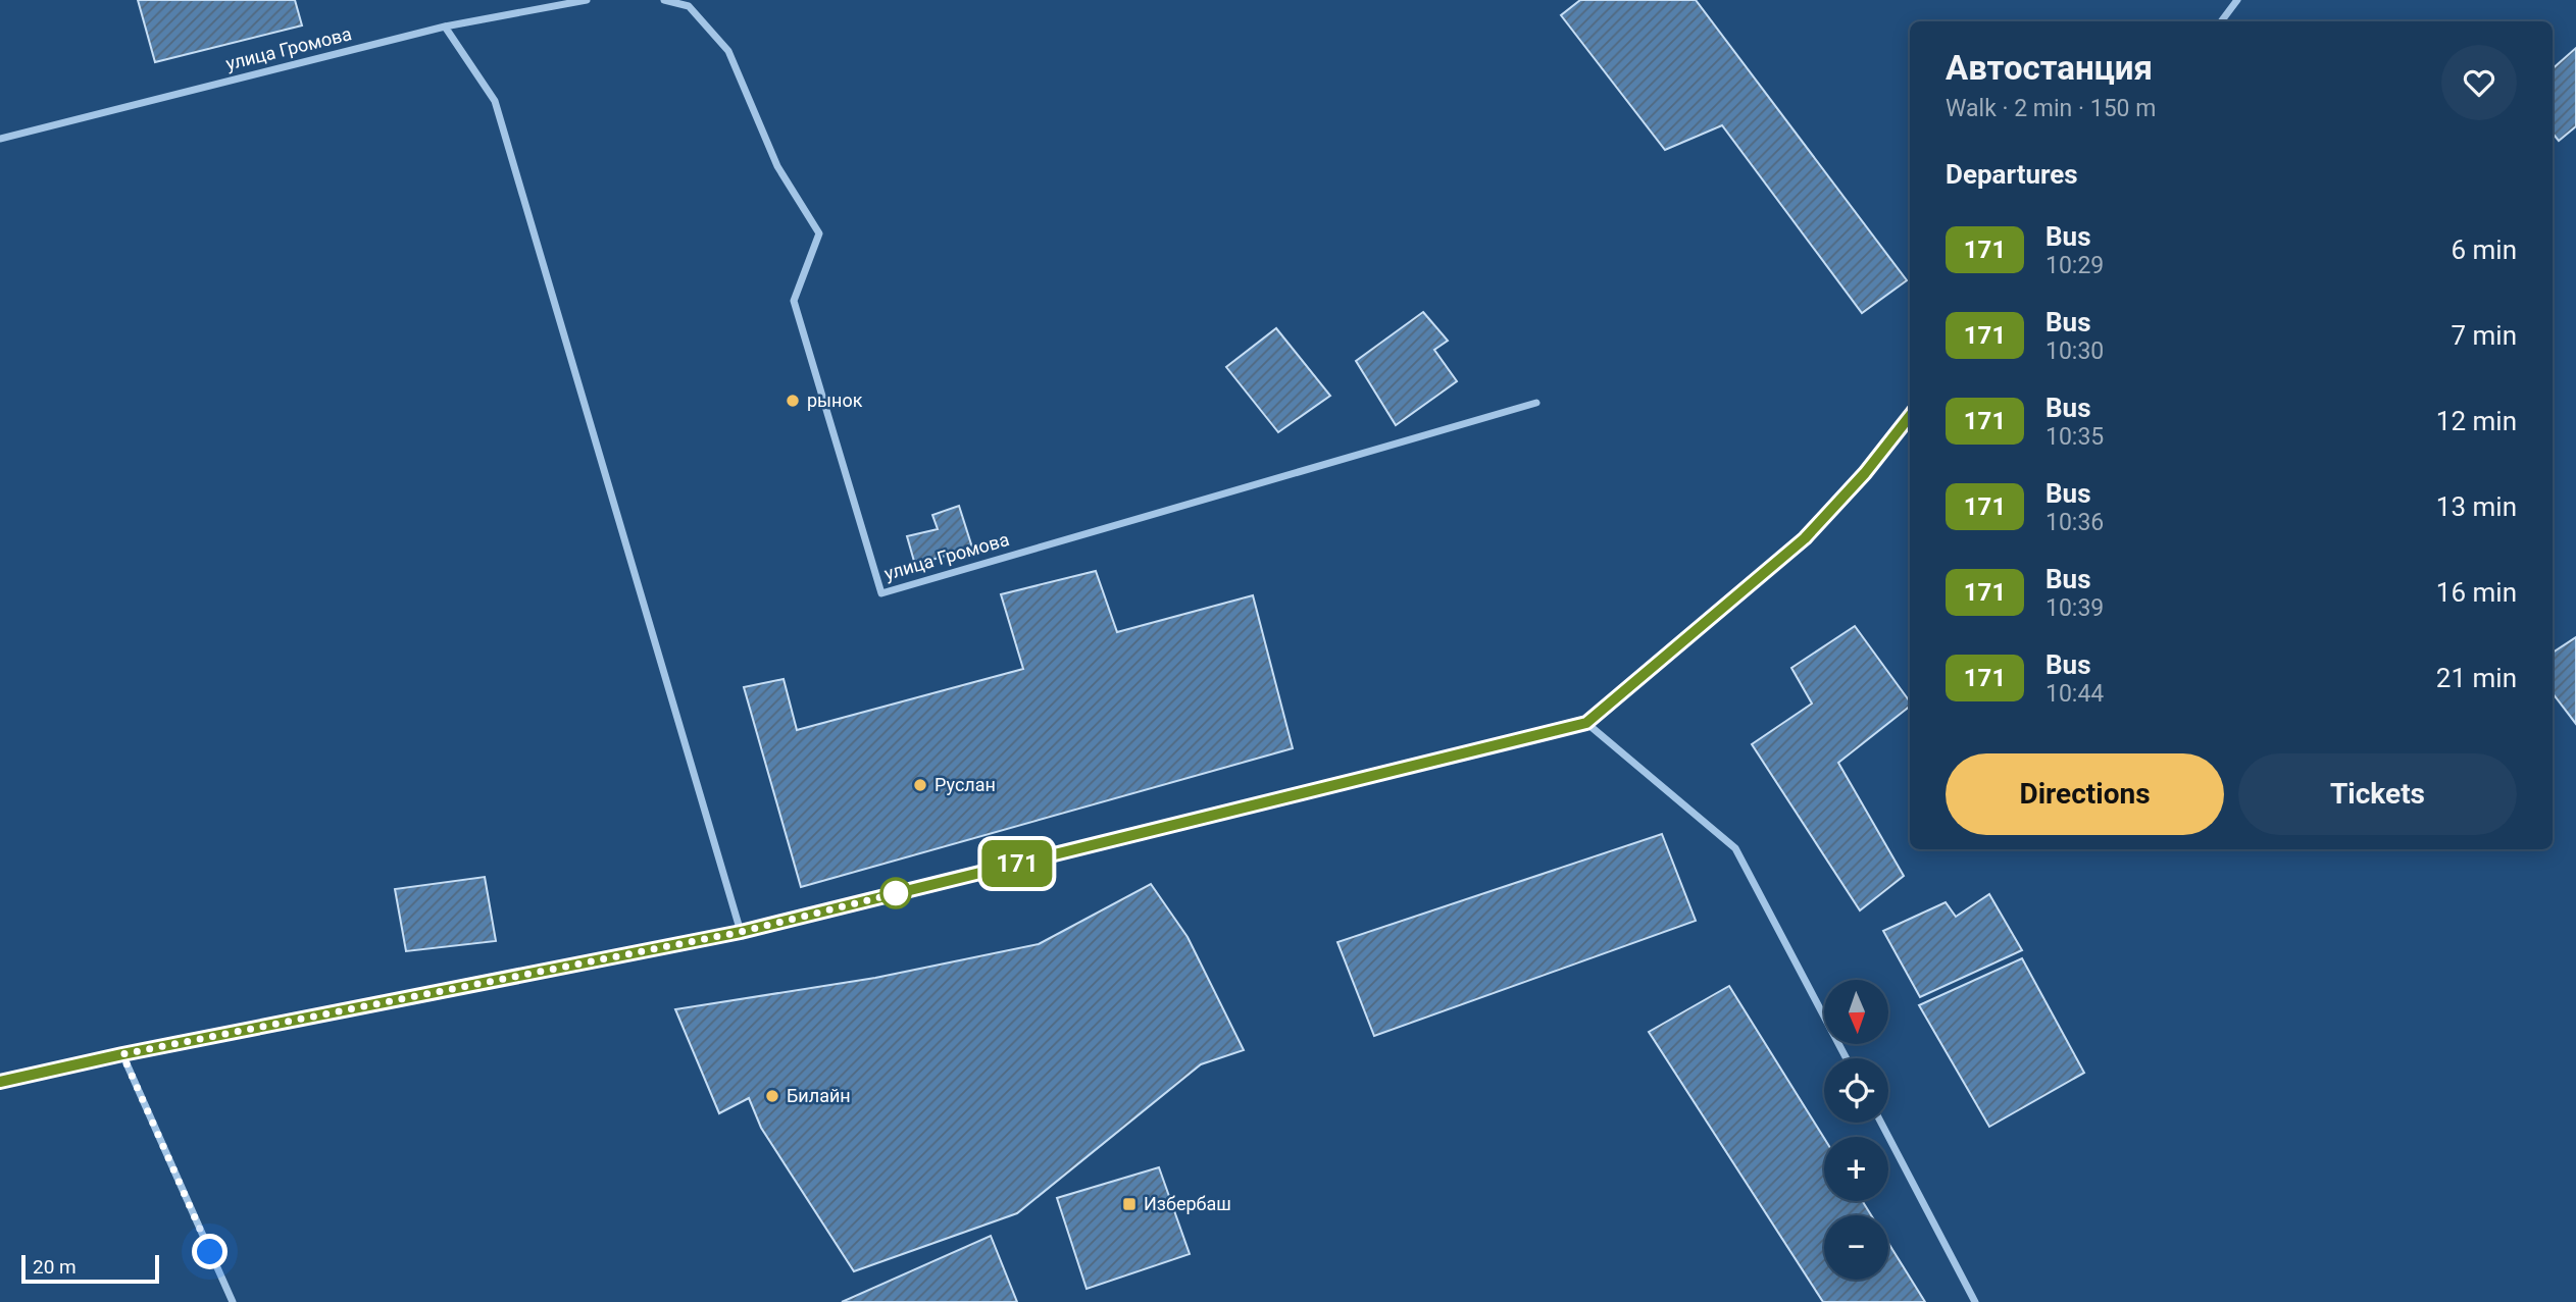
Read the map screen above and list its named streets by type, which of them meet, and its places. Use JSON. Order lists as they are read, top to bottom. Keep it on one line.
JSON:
{"streets":{"street":["улица Громова"]},"places":{"other":["рынок","Руслан","Билайн"],"transit":["Избербаш"]},"lines":["bus line 171"],"scale_bar":"20 m","north":"bottom","page":{"on_map":"171","heading":[["Автостанция","Walk · 2 min · 150 m"],"Departures"],"list":[{"mark":"171","name":"Bus","note":"10:29","value":"6 min"},{"mark":"171","name":"Bus","note":"10:30","value":"7 min"},{"mark":"171","name":"Bus","note":"10:35","value":"12 min"},{"mark":"171","name":"Bus","note":"10:36","value":"13 min"},{"mark":"171","name":"Bus","note":"10:39","value":"16 min"},{"mark":"171","name":"Bus","note":"10:44","value":"21 min"}],"buttons":["Directions","Tickets"],"map_buttons":["+","−"],"scale":"20 m"}}
